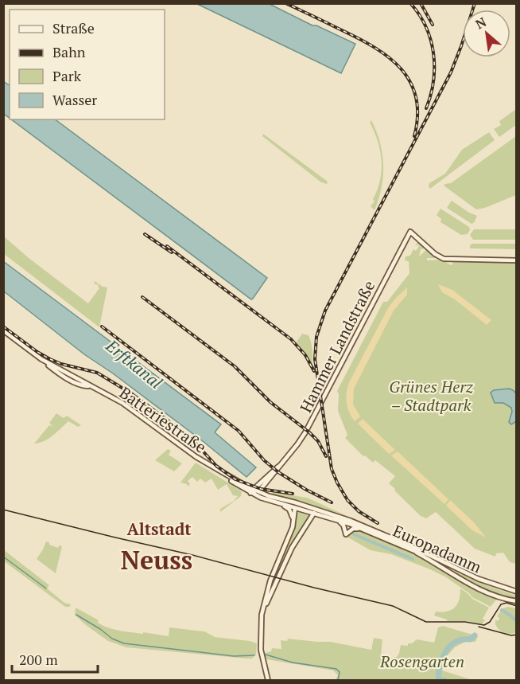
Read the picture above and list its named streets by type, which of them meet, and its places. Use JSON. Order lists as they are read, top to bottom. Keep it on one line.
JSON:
{"streets":{"main road":["Hammer Landstraße","Batteriestraße","Europadamm"]},"crossings":[["Hammer Landstraße","Batteriestraße"]],"districts":["Altstadt","Neuss"],"water":["Erftkanal"],"parks":["Grünes Herz – Stadtpark","Rosengarten"],"legend":["Straße","Bahn","Park","Wasser"],"scale_bar":"200 m","north":"top left"}
